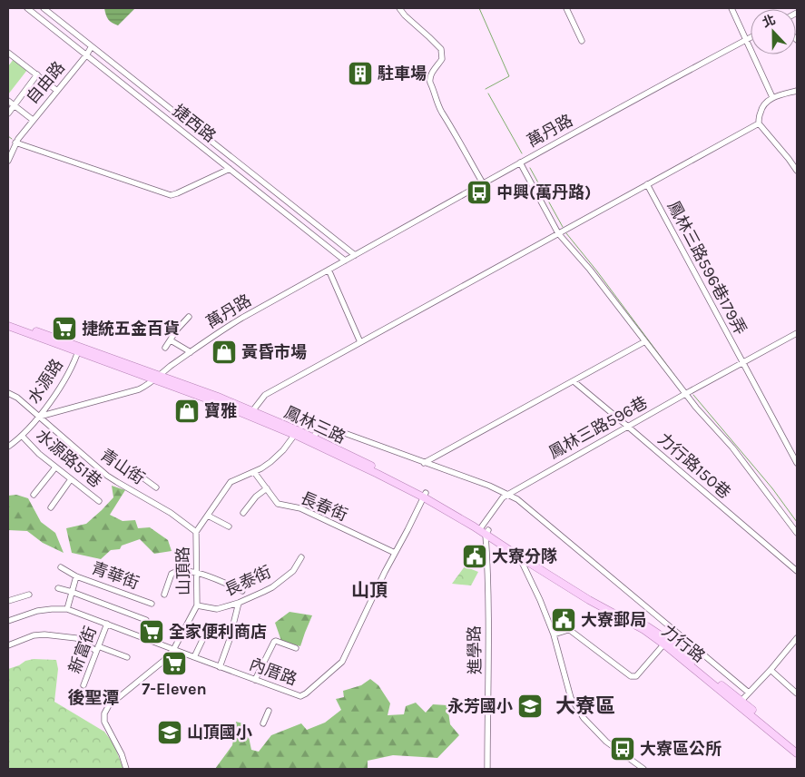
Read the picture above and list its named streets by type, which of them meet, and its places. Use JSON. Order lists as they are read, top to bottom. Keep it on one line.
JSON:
{"streets":{"main road":["鳳林三路","力行路"],"street":["自由路","捷西路","萬丹路","鳳林三路596巷179弄","水源路","鳳林三路596巷","水源路51巷","力行路150巷","青山街","長春街","山頂路","青華街","長泰街","新富街","進學路","內厝路"]},"crossings":[["自由路","捷西路"],["捷西路","萬丹路"],["萬丹路","水源路"],["萬丹路","鳳林三路"],["萬丹路","青山街"],["鳳林三路596巷179弄","鳳林三路596巷"],["水源路","鳳林三路"],["水源路","水源路51巷"],["水源路","青山街"],["鳳林三路","鳳林三路596巷"],["鳳林三路","山頂路"],["鳳林三路","力行路"],["鳳林三路","進學路"],["鳳林三路","內厝路"],["鳳林三路596巷","力行路150巷"],["鳳林三路596巷","進學路"],["青山街","山頂路"],["長春街","山頂路"],["長春街","內厝路"],["山頂路","長泰街"],["山頂路","內厝路"],["青華街","內厝路"],["新富街","內厝路"]],"districts":["山頂","後聖潭","大寮區"],"places":{"building":["駐車場"],"bus stop":["中興(萬丹路)","大寮區公所"],"supermarket":["捷統五金百貨","全家便利商店","7-Eleven"],"shop":["黃昏市場","寶雅"],"public building":["大寮分隊","大寮郵局"],"school or university":["永芳國小","山頂國小"]},"north":"top"}
